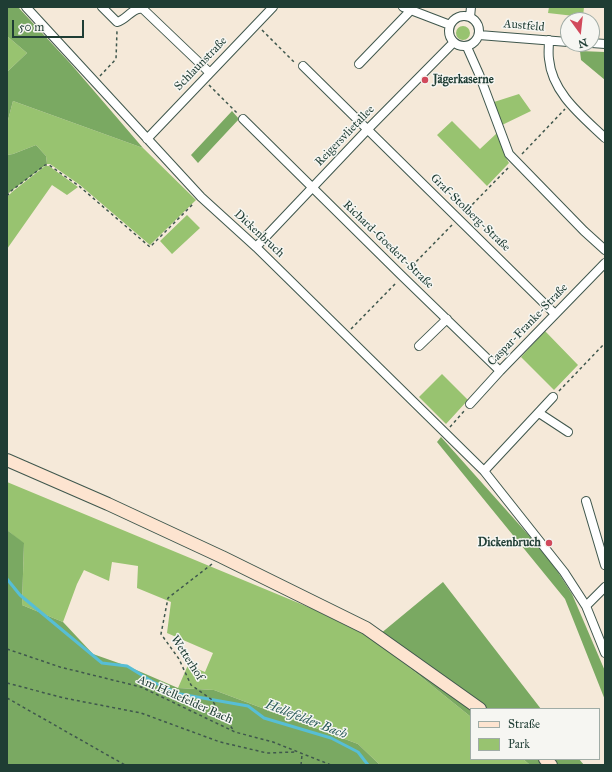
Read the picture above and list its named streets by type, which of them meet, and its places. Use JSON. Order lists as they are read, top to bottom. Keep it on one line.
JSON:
{"streets":{"street":["Austfeld","Schlaunstraße","Reigersvlietallee","Graf-Stolberg-Straße","Dickenbruch","Richard-Goedert-Straße","Caspar-Franke-Straße"],"path":["Wetterhof","Am Hellefelder Bach"]},"crossings":[["Austfeld","Reigersvlietallee"],["Schlaunstraße","Dickenbruch"],["Reigersvlietallee","Graf-Stolberg-Straße"],["Reigersvlietallee","Dickenbruch"],["Reigersvlietallee","Richard-Goedert-Straße"],["Graf-Stolberg-Straße","Caspar-Franke-Straße"],["Richard-Goedert-Straße","Caspar-Franke-Straße"],["Wetterhof","Am Hellefelder Bach"]],"water":["Hellefelder Bach"],"places":["Jägerkaserne","Dickenbruch"],"legend":["Straße","Park"],"scale_bar":"50 m","north":"bottom"}
